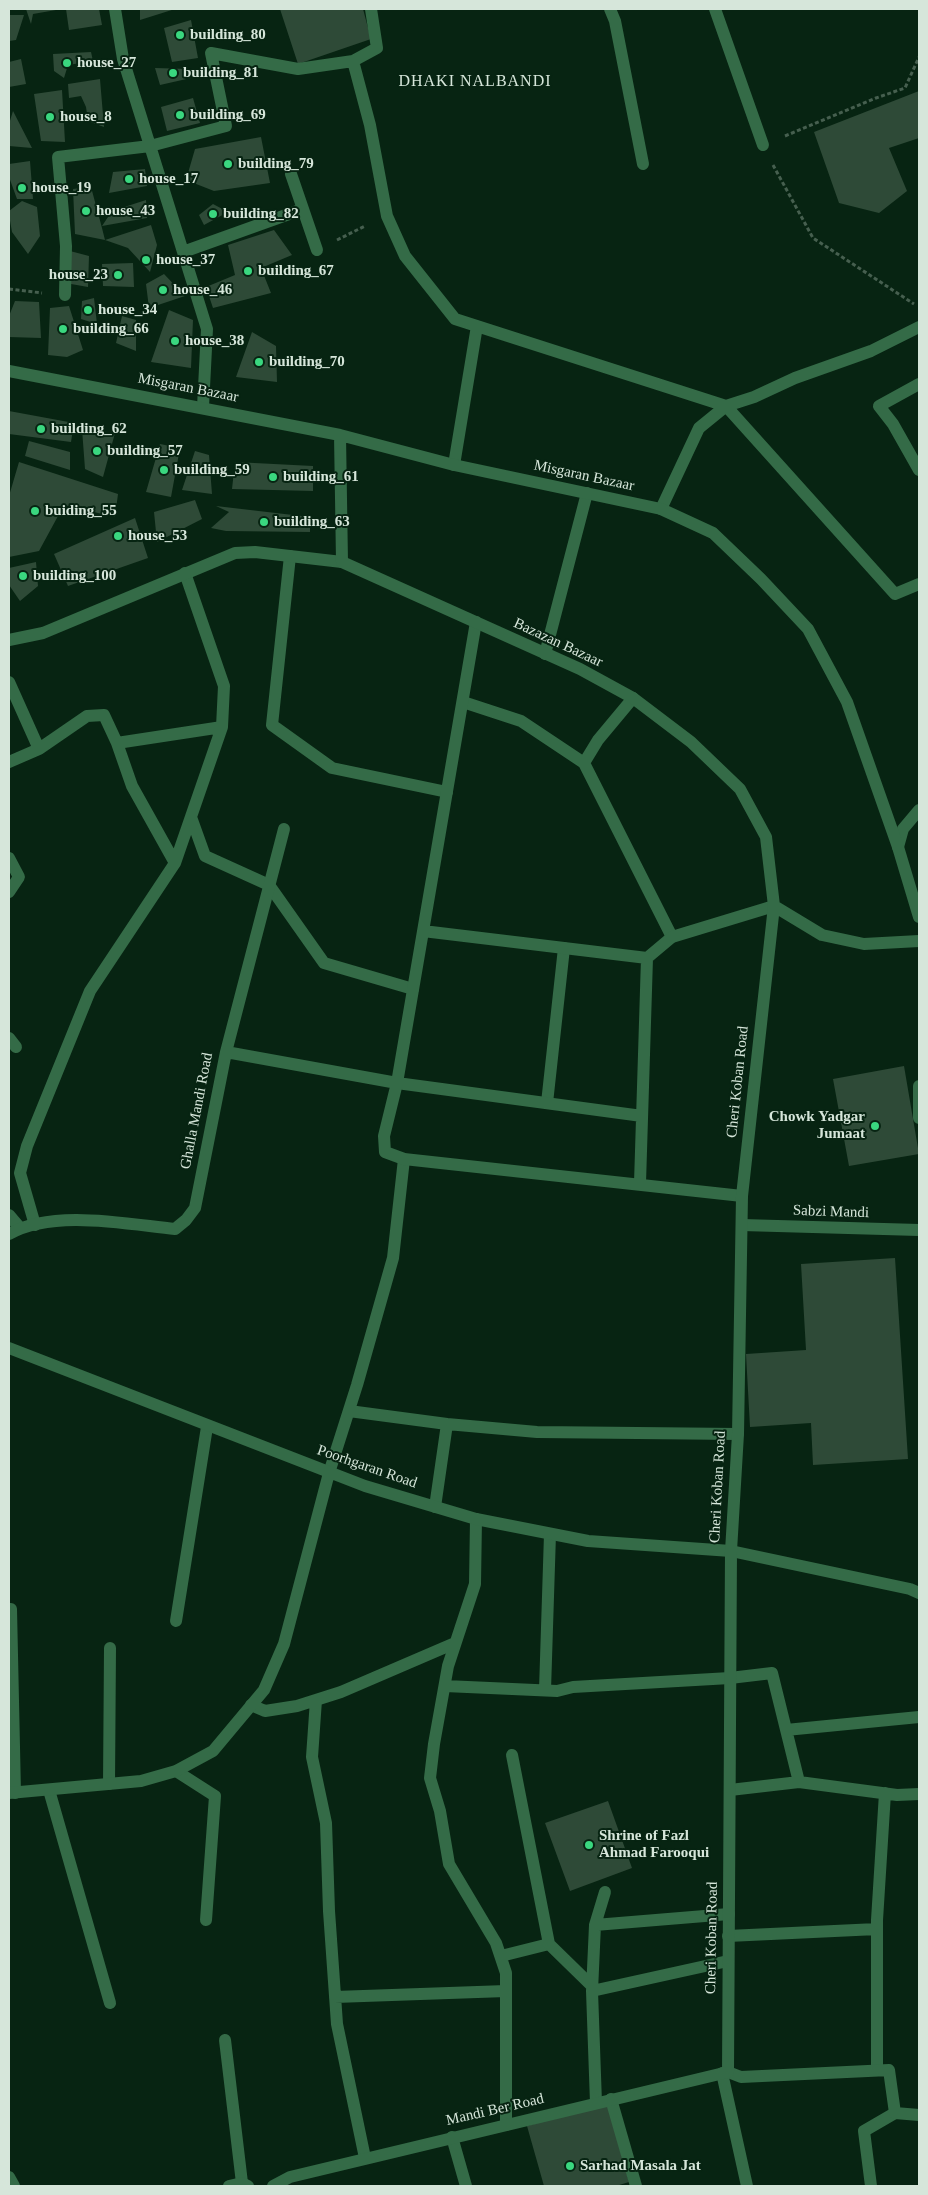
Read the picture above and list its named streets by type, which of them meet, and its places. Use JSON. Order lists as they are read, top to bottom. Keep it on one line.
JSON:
{"streets":{"street":["Misgaran Bazaar","Bazazan Bazaar","Cheri Koban Road","Ghalla Mandi Road","Sabzi Mandi","Poorhgaran Road","Mandi Ber Road"]},"crossings":[["Bazazan Bazaar","Cheri Koban Road"],["Cheri Koban Road","Sabzi Mandi"],["Cheri Koban Road","Poorhgaran Road"],["Cheri Koban Road","Mandi Ber Road"]],"districts":["DHAKI NALBANDI"],"places":["building_80","house_27","building_81","building_69","house_8","building_79","house_17","house_19","house_43","building_82","house_37","building_67","house_23","house_46","house_34","building_66","house_38","building_70","building_62","building_57","building_59","building_61","buiding_55","building_63","house_53","building_100","Chowk Yadgar Jumaat","Shrine of Fazl Ahmad Farooqui","Sarhad Masala Jat"]}
